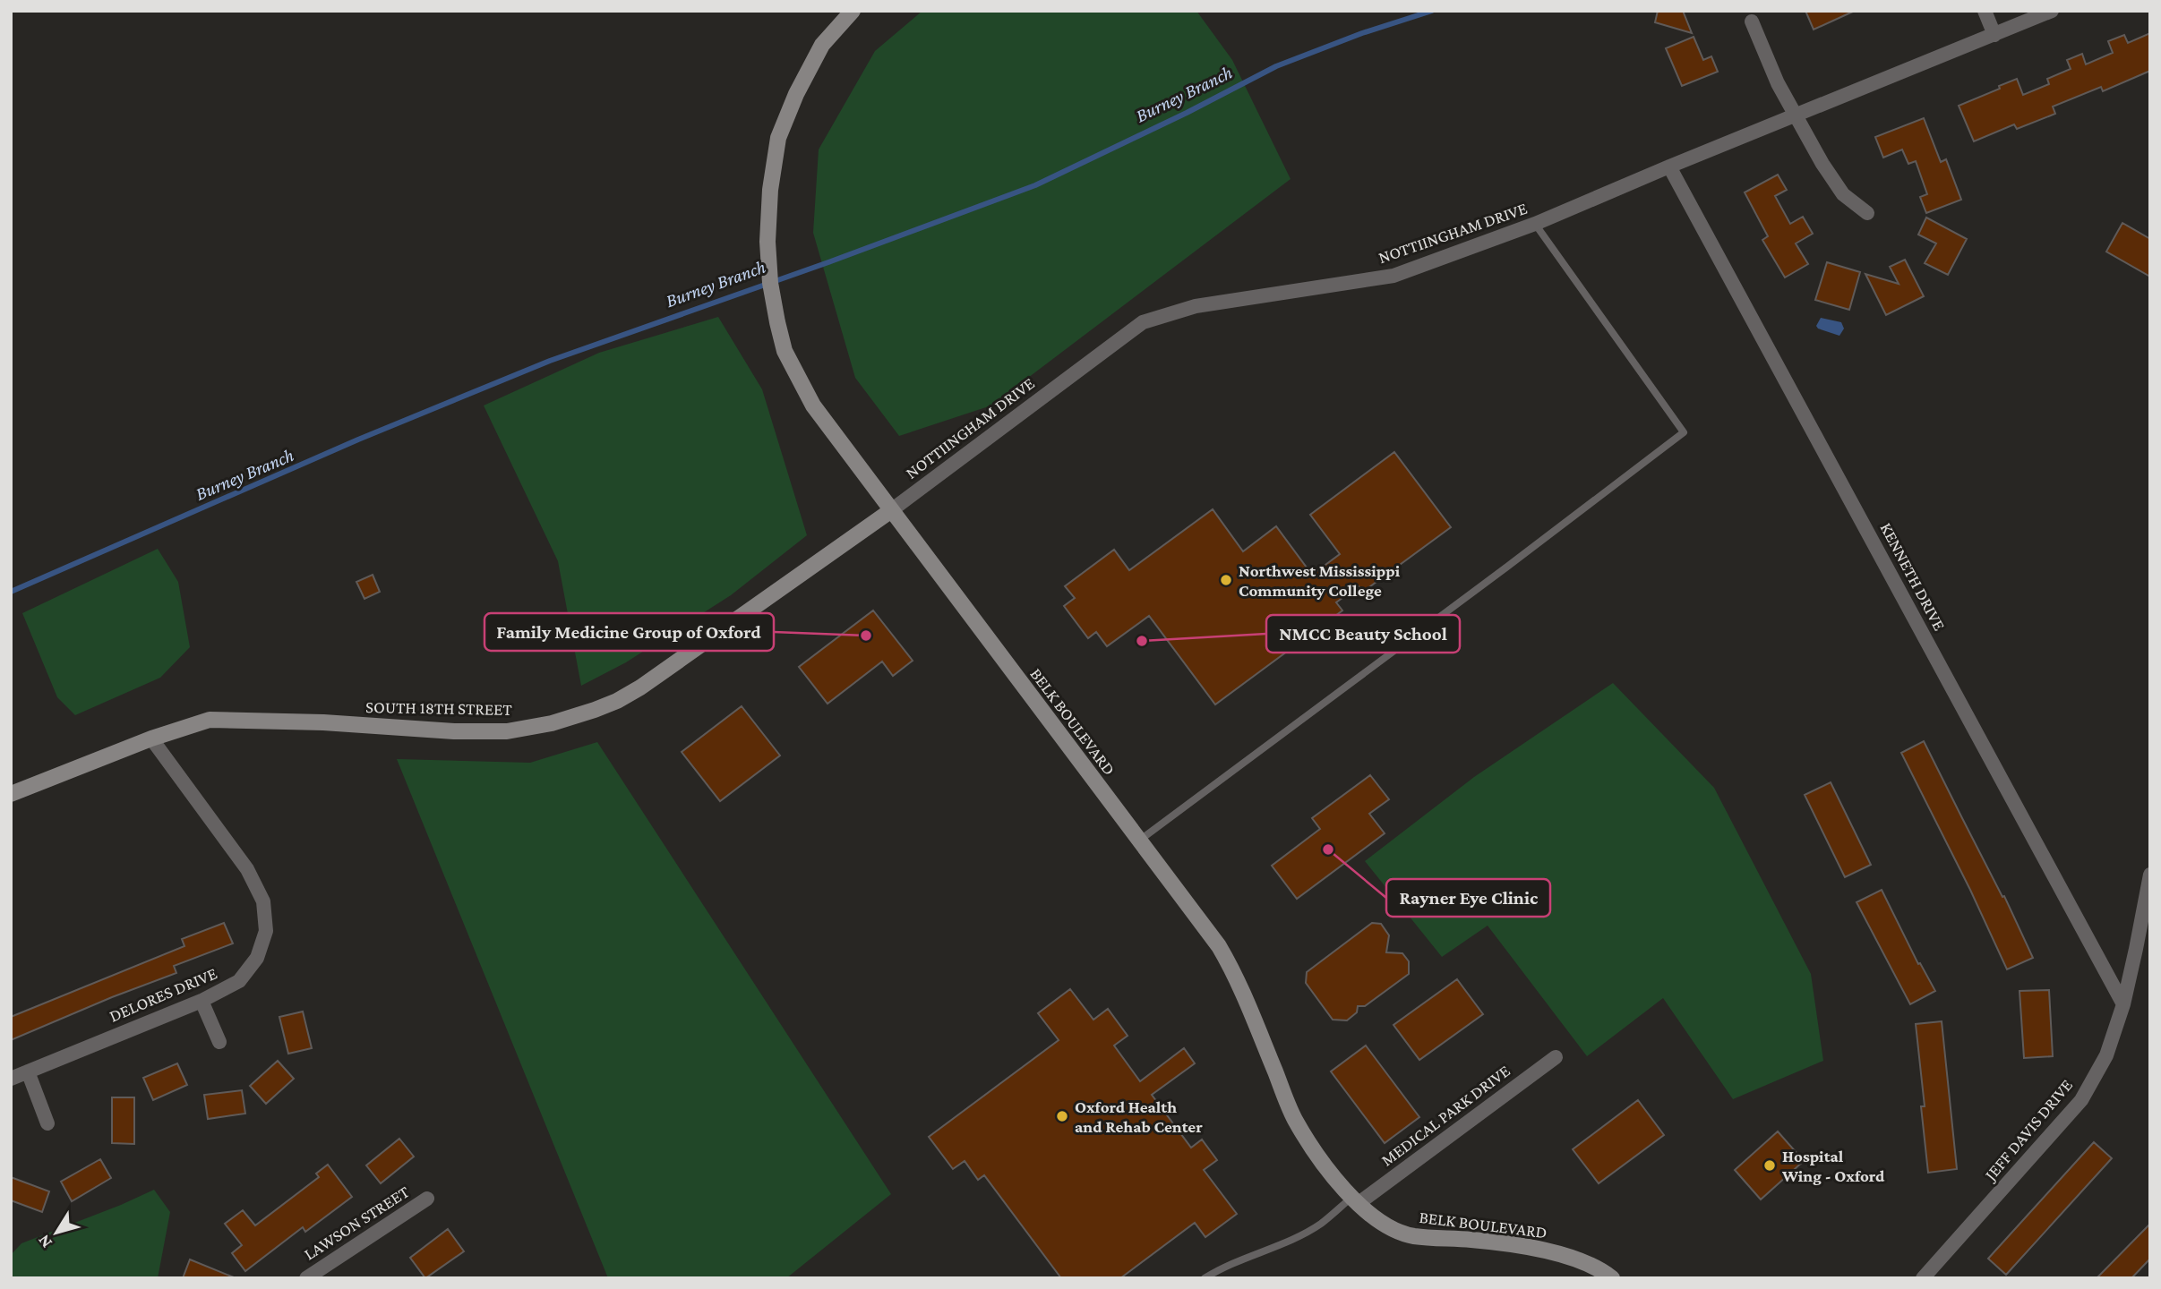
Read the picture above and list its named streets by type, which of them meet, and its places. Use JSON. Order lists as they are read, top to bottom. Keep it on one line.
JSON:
{"streets":{"street":["NOTTIINGHAM DRIVE","KENNETH DRIVE","SOUTH 18TH STREET","BELK BOULEVARD","DELORES DRIVE","MEDICAL PARK DRIVE","JEFF DAVIS DRIVE","LAWSON STREET"]},"crossings":[["NOTTIINGHAM DRIVE","KENNETH DRIVE"],["NOTTIINGHAM DRIVE","SOUTH 18TH STREET"],["NOTTIINGHAM DRIVE","BELK BOULEVARD"],["KENNETH DRIVE","JEFF DAVIS DRIVE"],["SOUTH 18TH STREET","BELK BOULEVARD"],["SOUTH 18TH STREET","DELORES DRIVE"],["BELK BOULEVARD","MEDICAL PARK DRIVE"]],"water":["Burney Branch"],"places":["Northwest Mississippi Community College","Family Medicine Group of Oxford","NMCC Beauty School","Rayner Eye Clinic","Oxford Health and Rehab Center","Hospital Wing - Oxford"],"north":"bottom left"}
